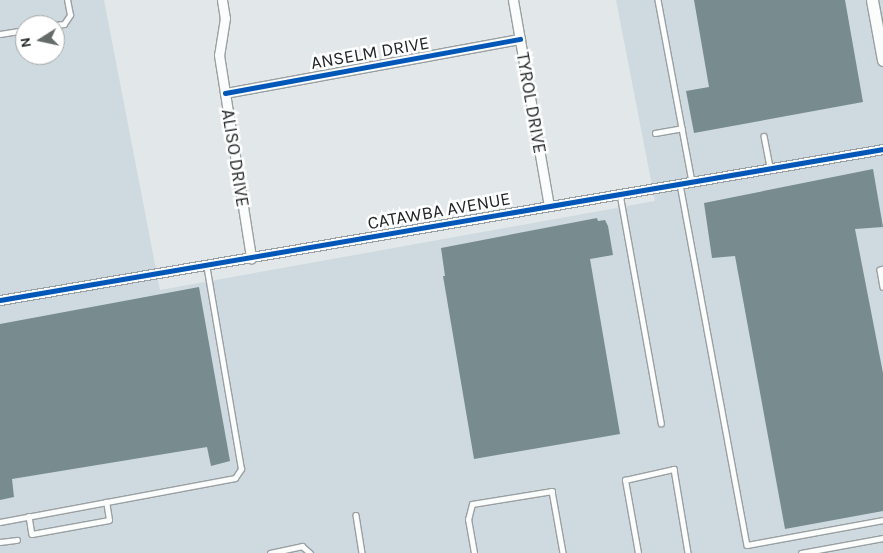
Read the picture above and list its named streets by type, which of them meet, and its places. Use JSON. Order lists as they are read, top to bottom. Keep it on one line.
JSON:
{"streets":{"street":["ANSELM DRIVE","TYROL DRIVE","ALISO DRIVE","CATAWBA AVENUE"]},"crossings":[["ANSELM DRIVE","TYROL DRIVE"],["ANSELM DRIVE","ALISO DRIVE"],["TYROL DRIVE","CATAWBA AVENUE"],["ALISO DRIVE","CATAWBA AVENUE"]],"north":"left"}
